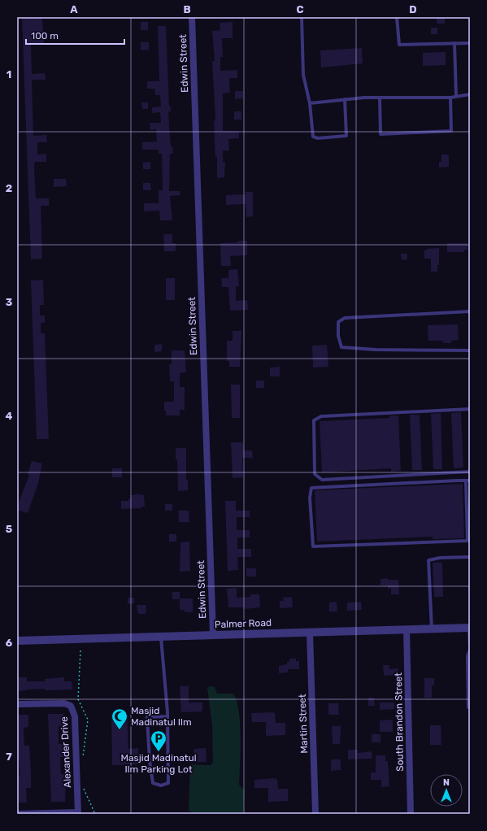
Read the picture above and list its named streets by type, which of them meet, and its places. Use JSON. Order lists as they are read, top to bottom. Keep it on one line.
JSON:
{"streets":{"street":["Edwin Street","Palmer Road","South Brandon Street","Martin Street","Alexander Drive"]},"crossings":[["Edwin Street","Palmer Road"],["Palmer Road","South Brandon Street"],["Palmer Road","Martin Street"]],"places":{"mosque":["Masjid Madinatul Ilm"],"parking":["Masjid Madinatul Ilm Parking Lot"]},"scale_bar":"100 m","north":"top","grid":{"columns":["A","B","C","D"],"rows":["1","2","3","4","5","6","7"]}}
